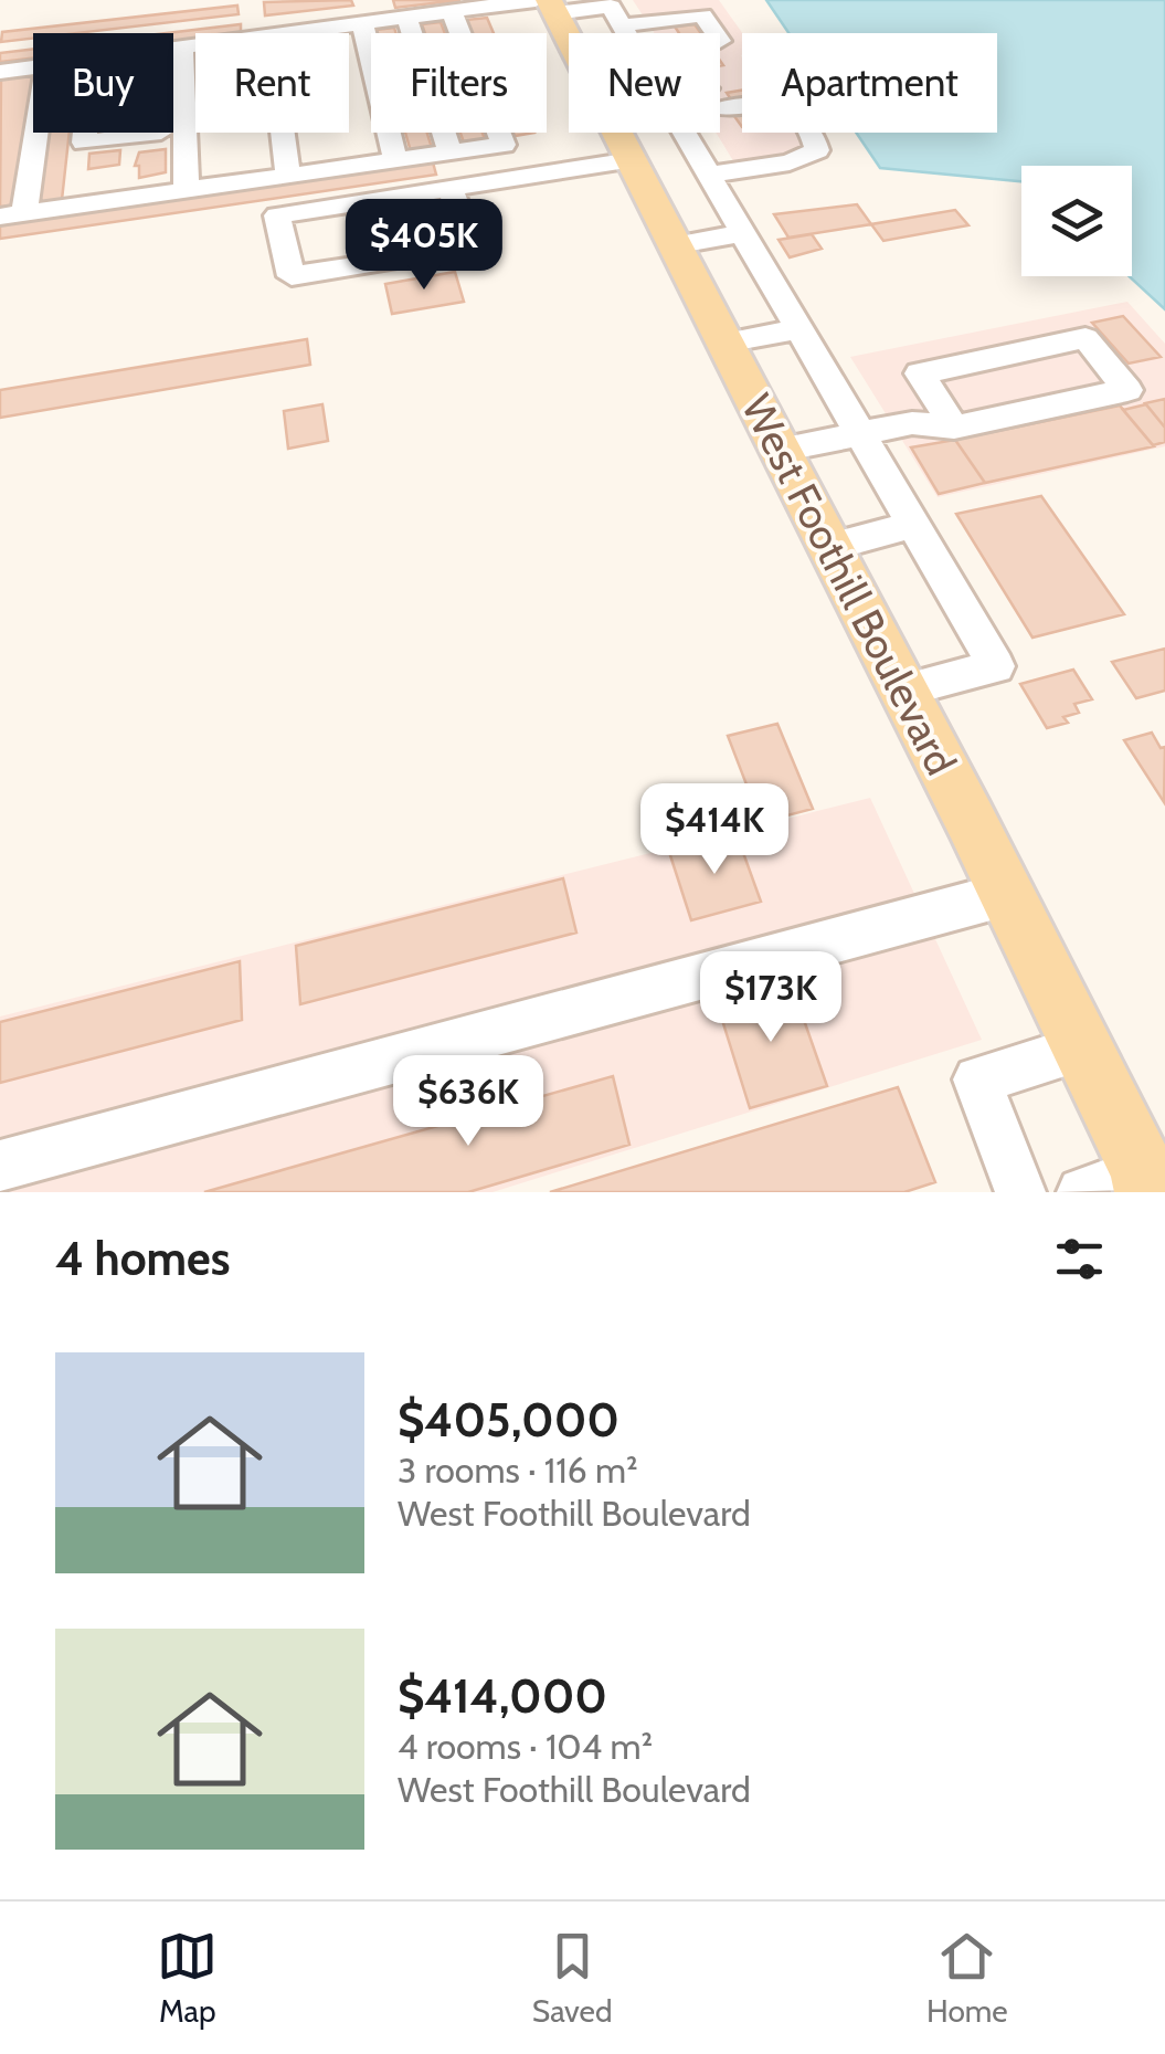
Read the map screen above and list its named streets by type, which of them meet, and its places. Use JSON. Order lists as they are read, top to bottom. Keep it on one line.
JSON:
{"streets":{"main road":["West Foothill Boulevard"]},"page":{"chip":["Buy","Rent","Filters","New","Apartment"],"price":["$405K","$414K","$173K","$636K"],"heading":"4 homes","list":[{"name":"$405,000","note":"3 rooms · 116 m² · West Foothill Boulevard"},{"name":"$414,000","note":"4 rooms · 104 m² · West Foothill Boulevard"}],"tabs":["Map","Saved","Home"]}}
